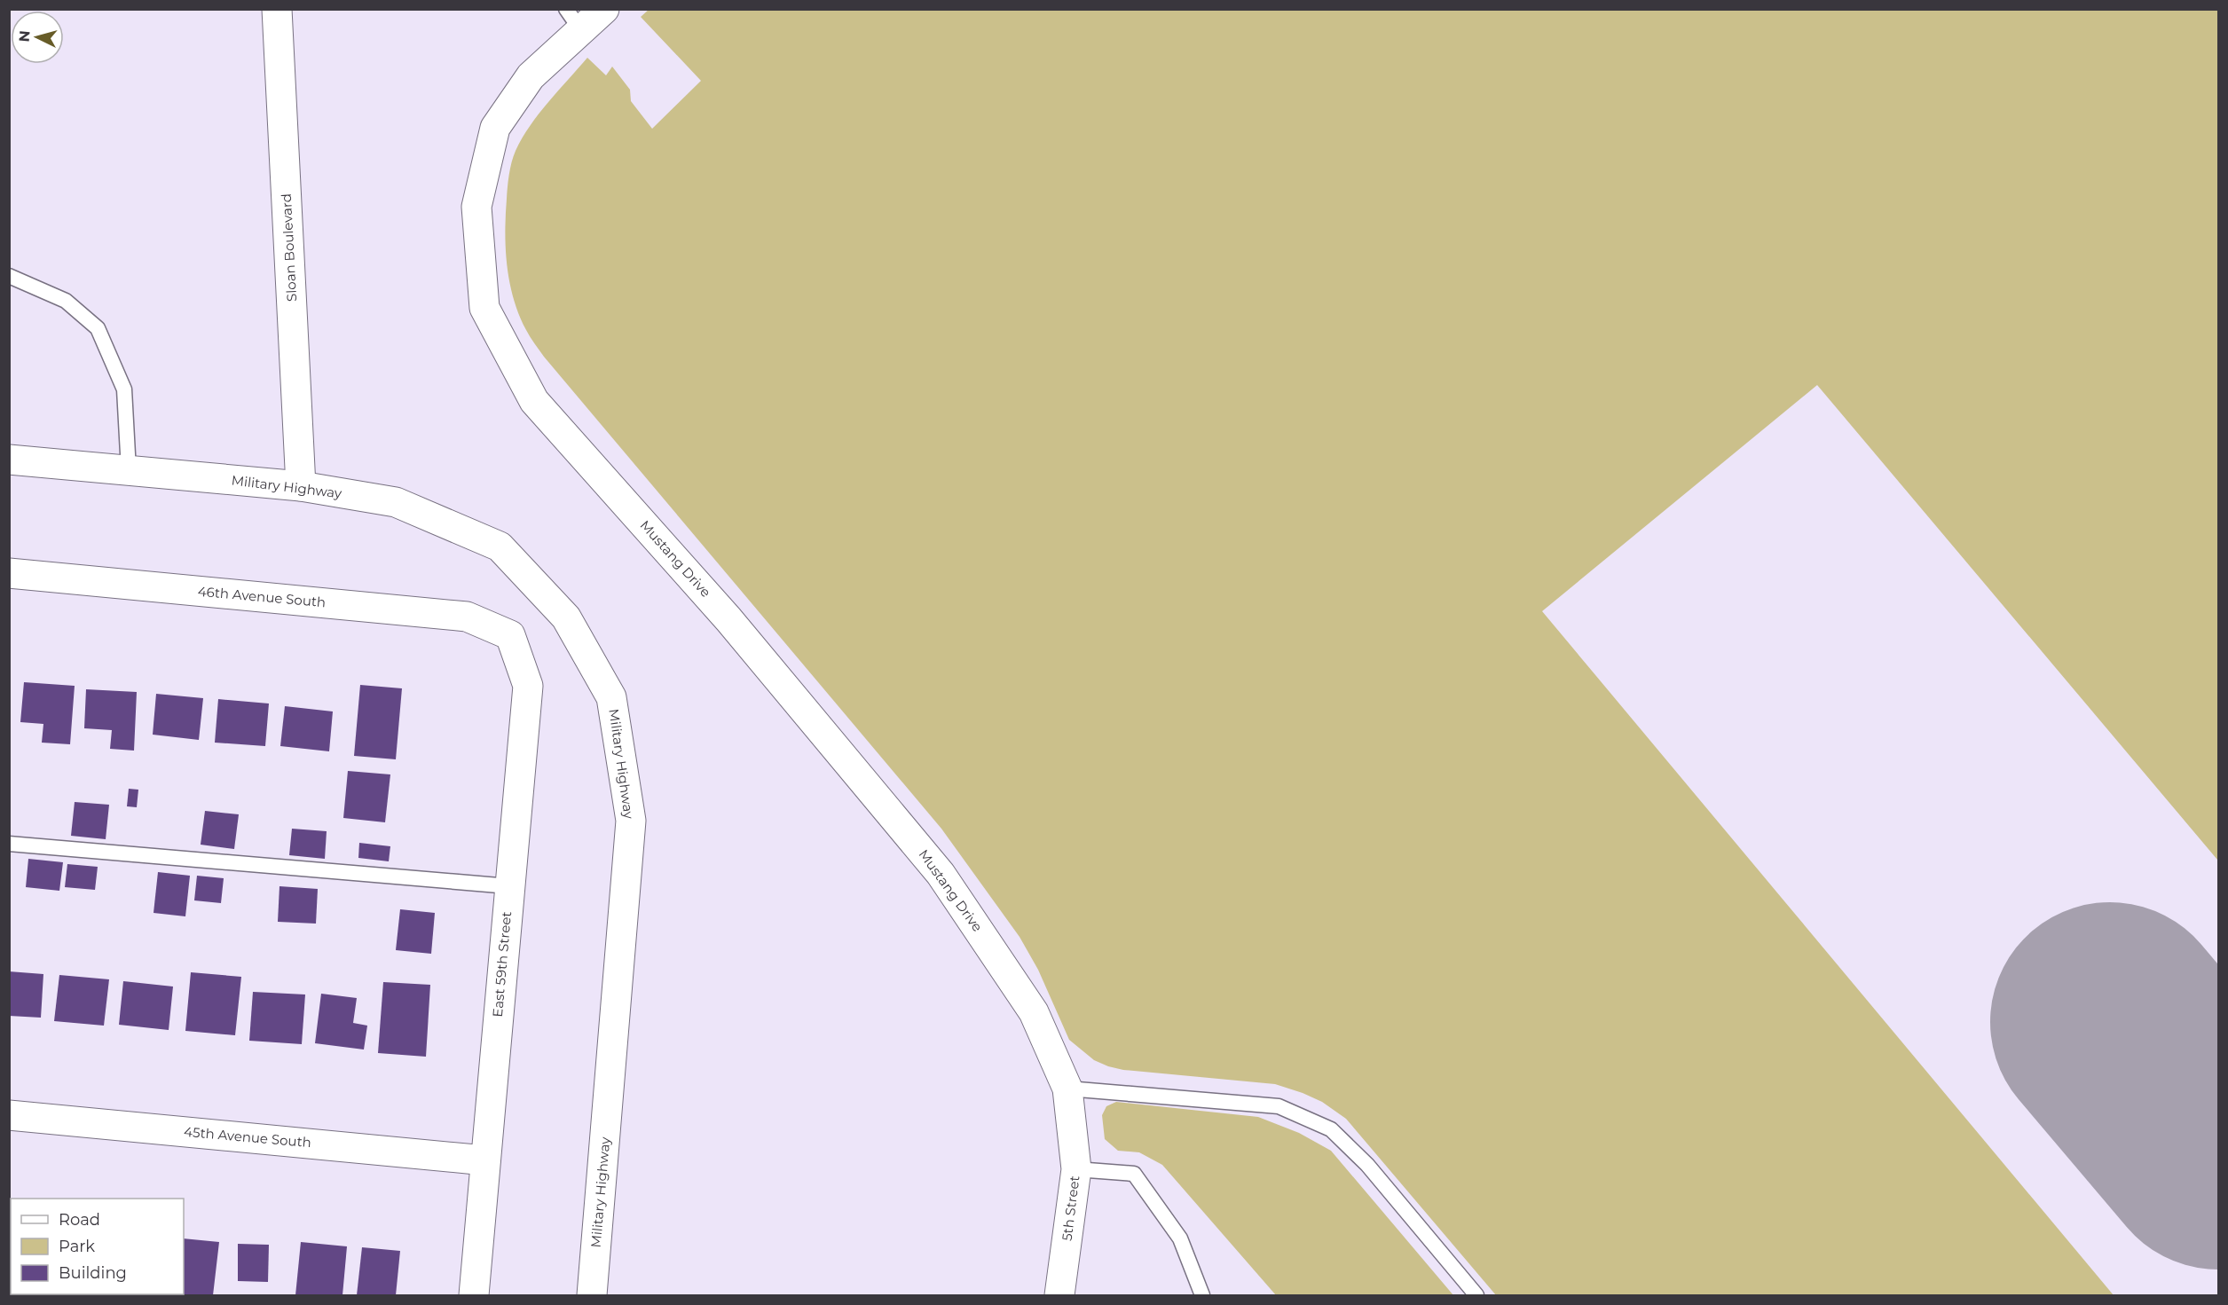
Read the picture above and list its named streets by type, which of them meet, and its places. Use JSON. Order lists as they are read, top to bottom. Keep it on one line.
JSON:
{"streets":{"street":["Sloan Boulevard","Military Highway","Mustang Drive","46th Avenue South","East 59th Street","45th Avenue South","5th Street"]},"crossings":[["Sloan Boulevard","Military Highway"],["Mustang Drive","5th Street"],["46th Avenue South","East 59th Street"],["East 59th Street","45th Avenue South"]],"legend":["Road","Park","Building"],"north":"left"}
